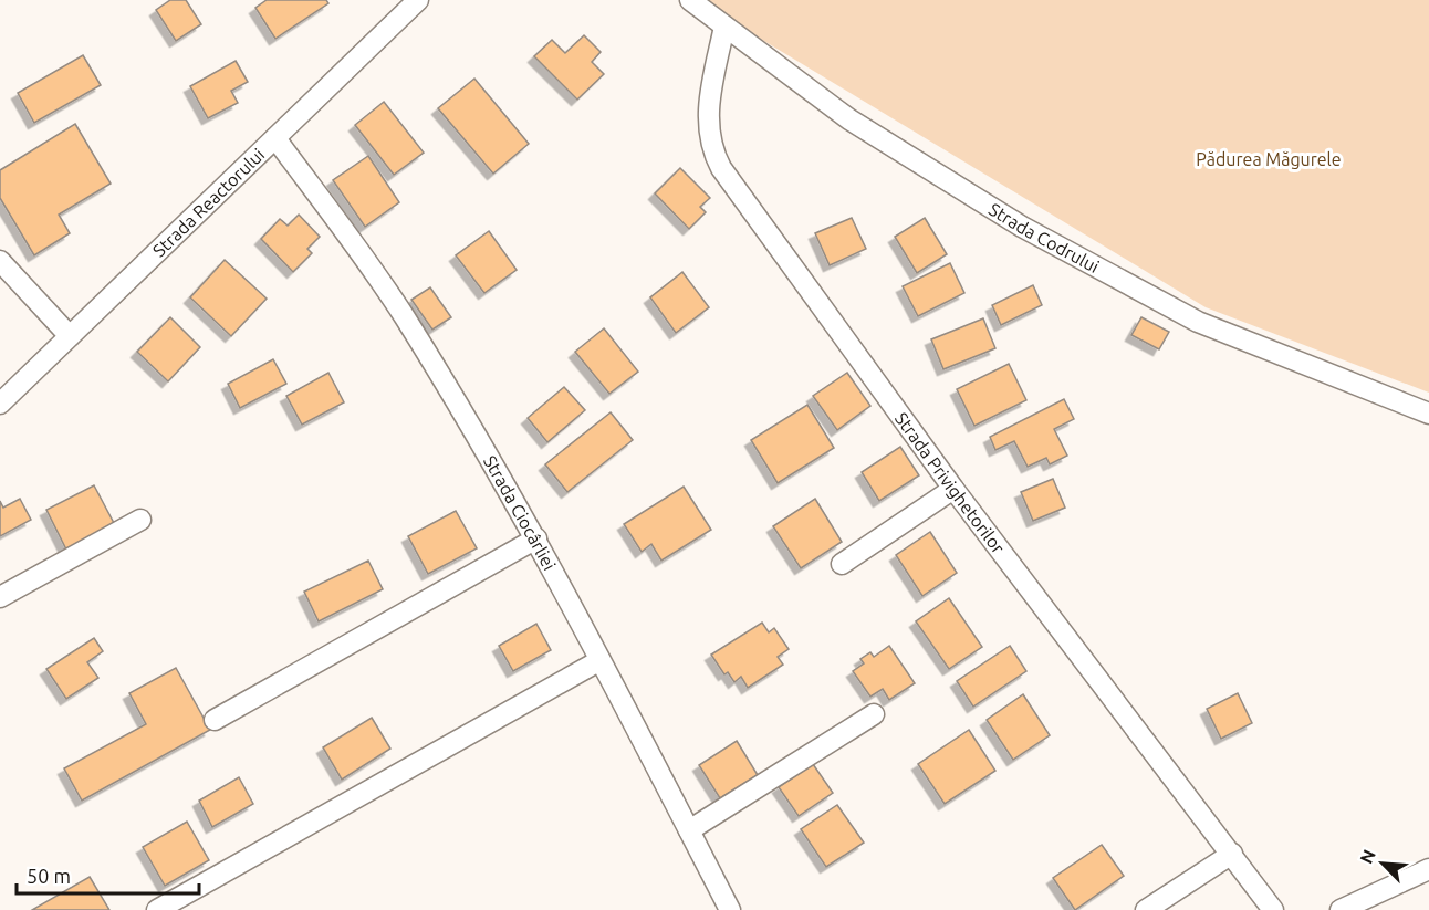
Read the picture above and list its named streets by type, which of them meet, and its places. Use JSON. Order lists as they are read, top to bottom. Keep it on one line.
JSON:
{"streets":{"street":["Strada Reactorului","Strada Codrului","Strada Privighetorilor","Strada Ciocârliei"]},"crossings":[["Strada Reactorului","Strada Ciocârliei"],["Strada Codrului","Strada Privighetorilor"]],"parks":["Pădurea Măgurele"],"scale_bar":"50 m","north":"top left"}
